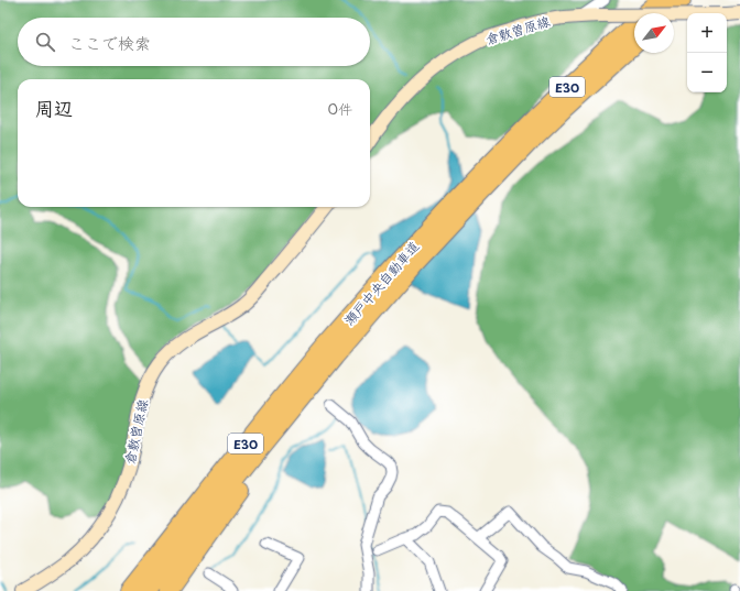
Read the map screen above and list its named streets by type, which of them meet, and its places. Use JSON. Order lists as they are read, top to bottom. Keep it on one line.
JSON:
{"streets":{"highway":["E30","瀬戸中央自動車道"],"street":["倉敷曽原線"]},"north":"top right","page":{"map_buttons":["+","−"],"search":"ここで検索","heading":["周辺","0件"]}}
